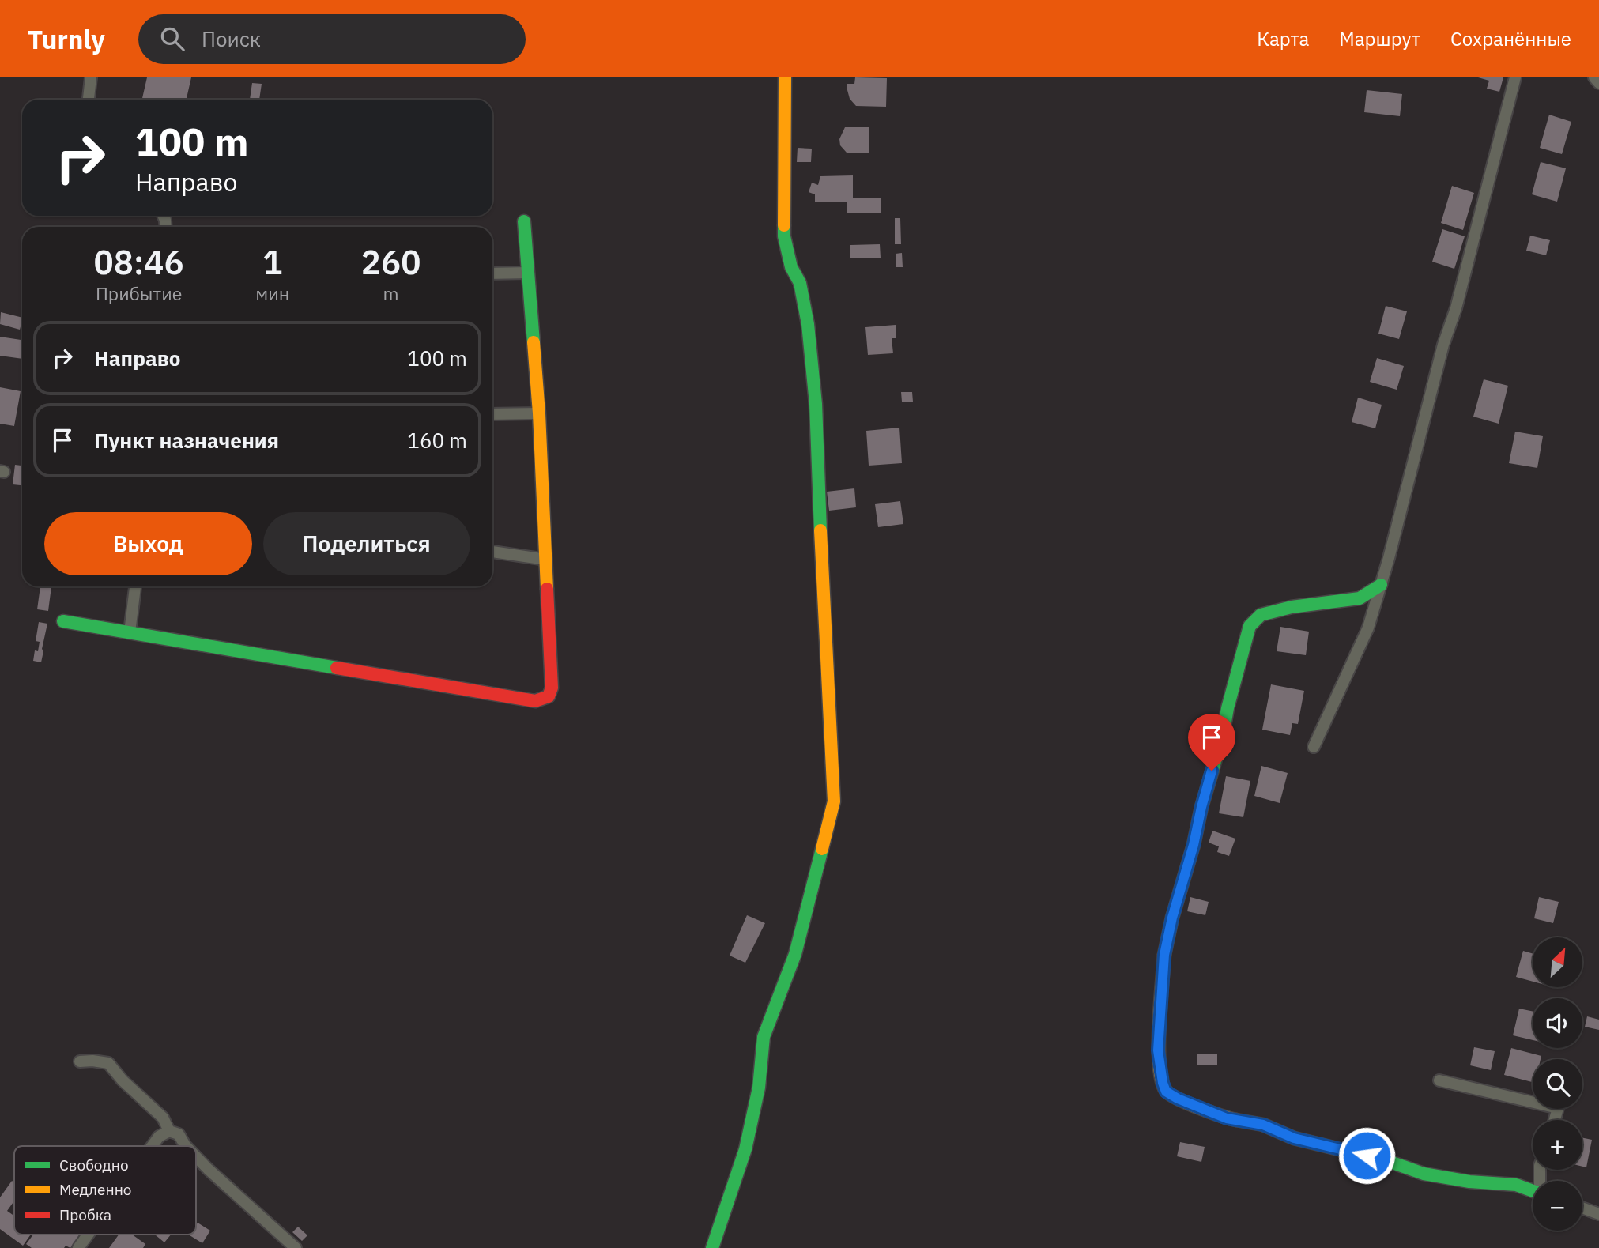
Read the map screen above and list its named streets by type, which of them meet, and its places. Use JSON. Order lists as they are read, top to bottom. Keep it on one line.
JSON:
{"legend":["Свободно","Медленно","Пробка"],"north":"top right","page":{"header":"Turnly","search":"Поиск","nav":["Карта","Маршрут","Сохранённые"],"turn":["100 m","Направо"],"eta":["08:46","Прибытие","1","мин","260","m"],"list":[{"name":"Направо","value":"100 m"},{"name":"Пункт назначения","value":"160 m"}],"buttons":["Выход","Поделиться"],"map_buttons":["+","−"]}}
